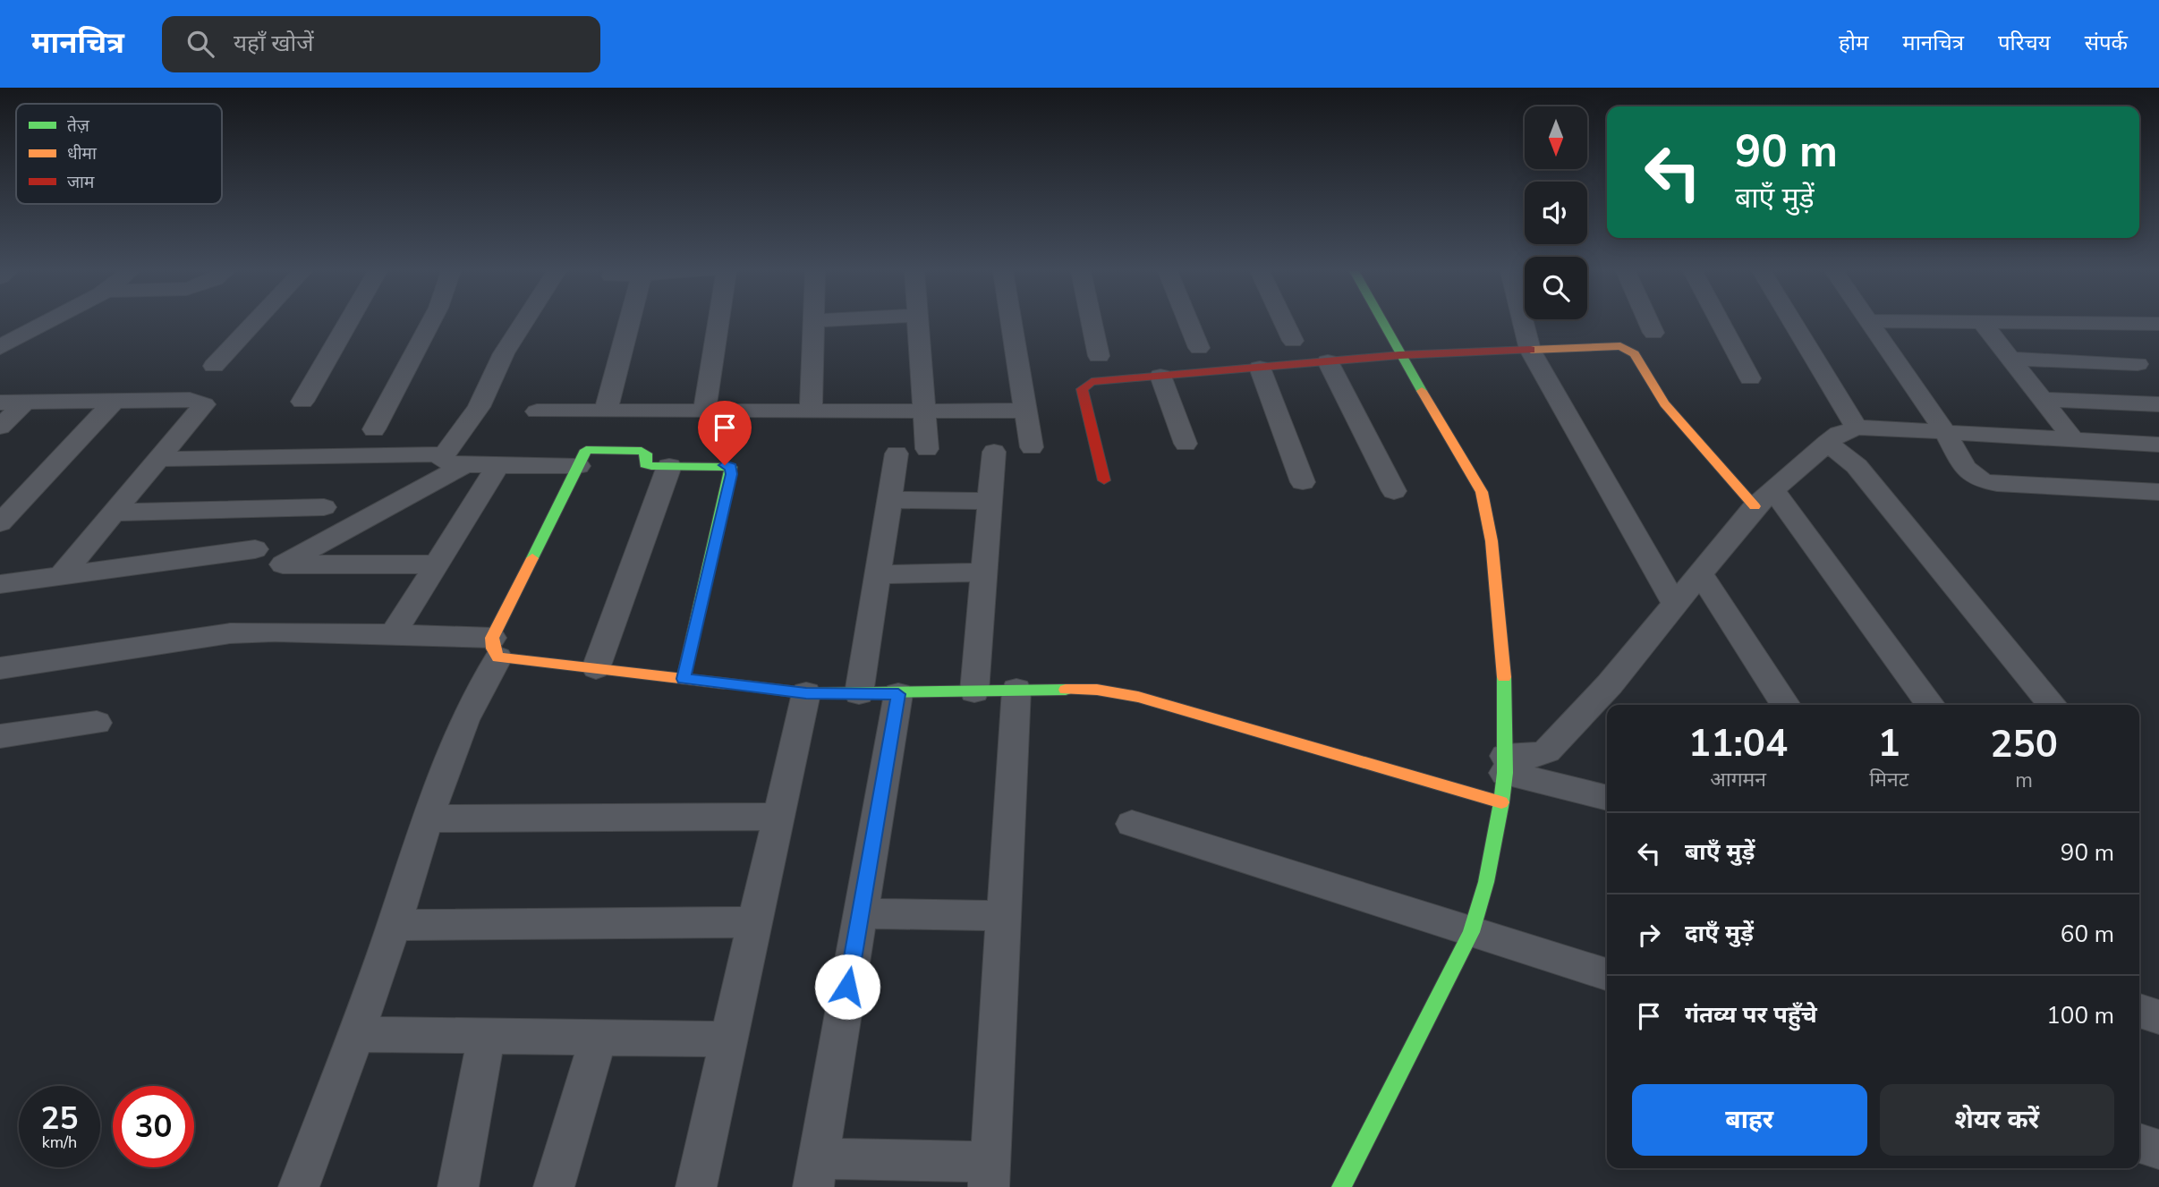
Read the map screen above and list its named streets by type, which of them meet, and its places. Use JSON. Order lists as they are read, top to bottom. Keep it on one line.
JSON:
{"legend":["तेज़","धीमा","जाम"],"north":"bottom","page":{"header":"मानचित्र","search":"यहाँ खोजें","nav":["होम","मानचित्र","परिचय","संपर्क"],"turn":["90 m","बाएँ मुड़ें"],"eta":["11:04","आगमन","1","मिनट","250","m"],"list":[{"name":"बाएँ मुड़ें","value":"90 m"},{"name":"दाएँ मुड़ें","value":"60 m"},{"name":"गंतव्य पर पहुँचे","value":"100 m"}],"buttons":["बाहर","शेयर करें"],"speed":"25 km/h","limit":"30"}}
